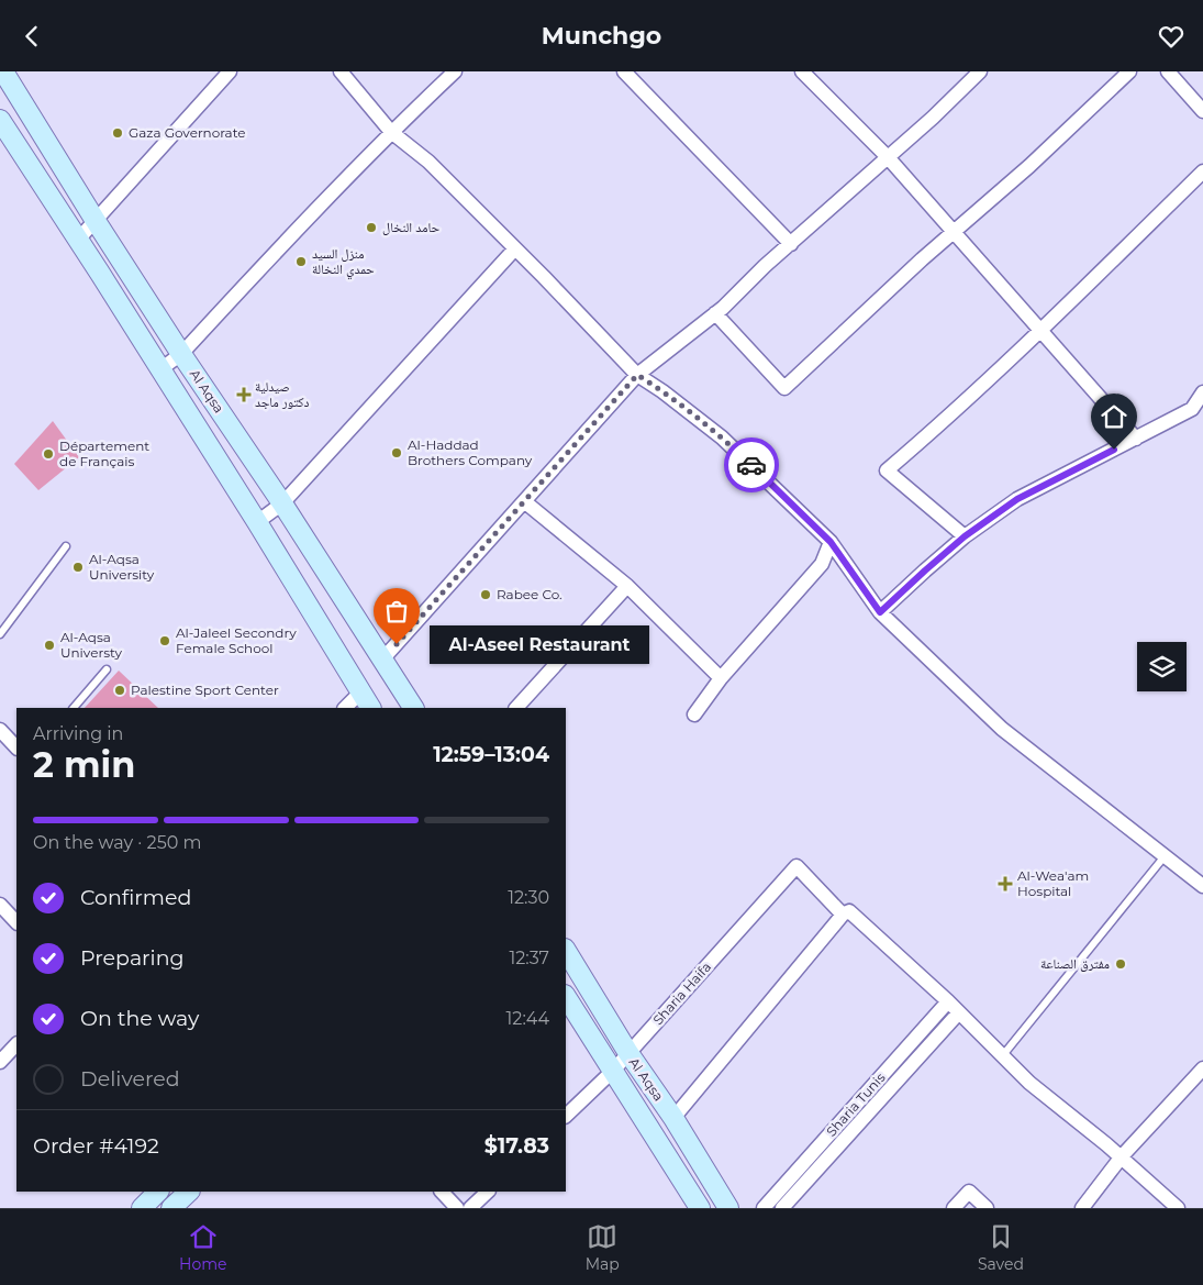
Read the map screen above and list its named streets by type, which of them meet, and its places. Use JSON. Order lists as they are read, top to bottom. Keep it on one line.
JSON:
{"streets":{"main road":["Al Aqsa"],"street":["Sharia Haifa","Sharia Tunis"]},"crossings":[["Al Aqsa","Sharia Haifa"]],"places":{"other":["Gaza Governorate","حامد النخال","منزل السيد حمدي النخالة","Al-Haddad Brothers Company","Département de Français","Al-Aqsa University","Rabee Co.","Al-Jaleel Secondry Female School","Al-Aseel Restaurant","Al-Aqsa Universty","Palestine Sport Center","مفترق الصناعة"],"health":["صيدلية دكتور ماجد","Al-Wea'am Hospital"]},"page":{"header":"Munchgo","bubble":"Al-Aseel Restaurant","heading":["2 min","Arriving in","12:59–13:04"],"panel":["Order #4192","$17.83"],"bar":"On the way · 250 m","list":[["Confirmed","12:30"],["Preparing","12:37"],["On the way","12:44"],"Delivered"],"tabs":["Home","Map","Saved"]}}
